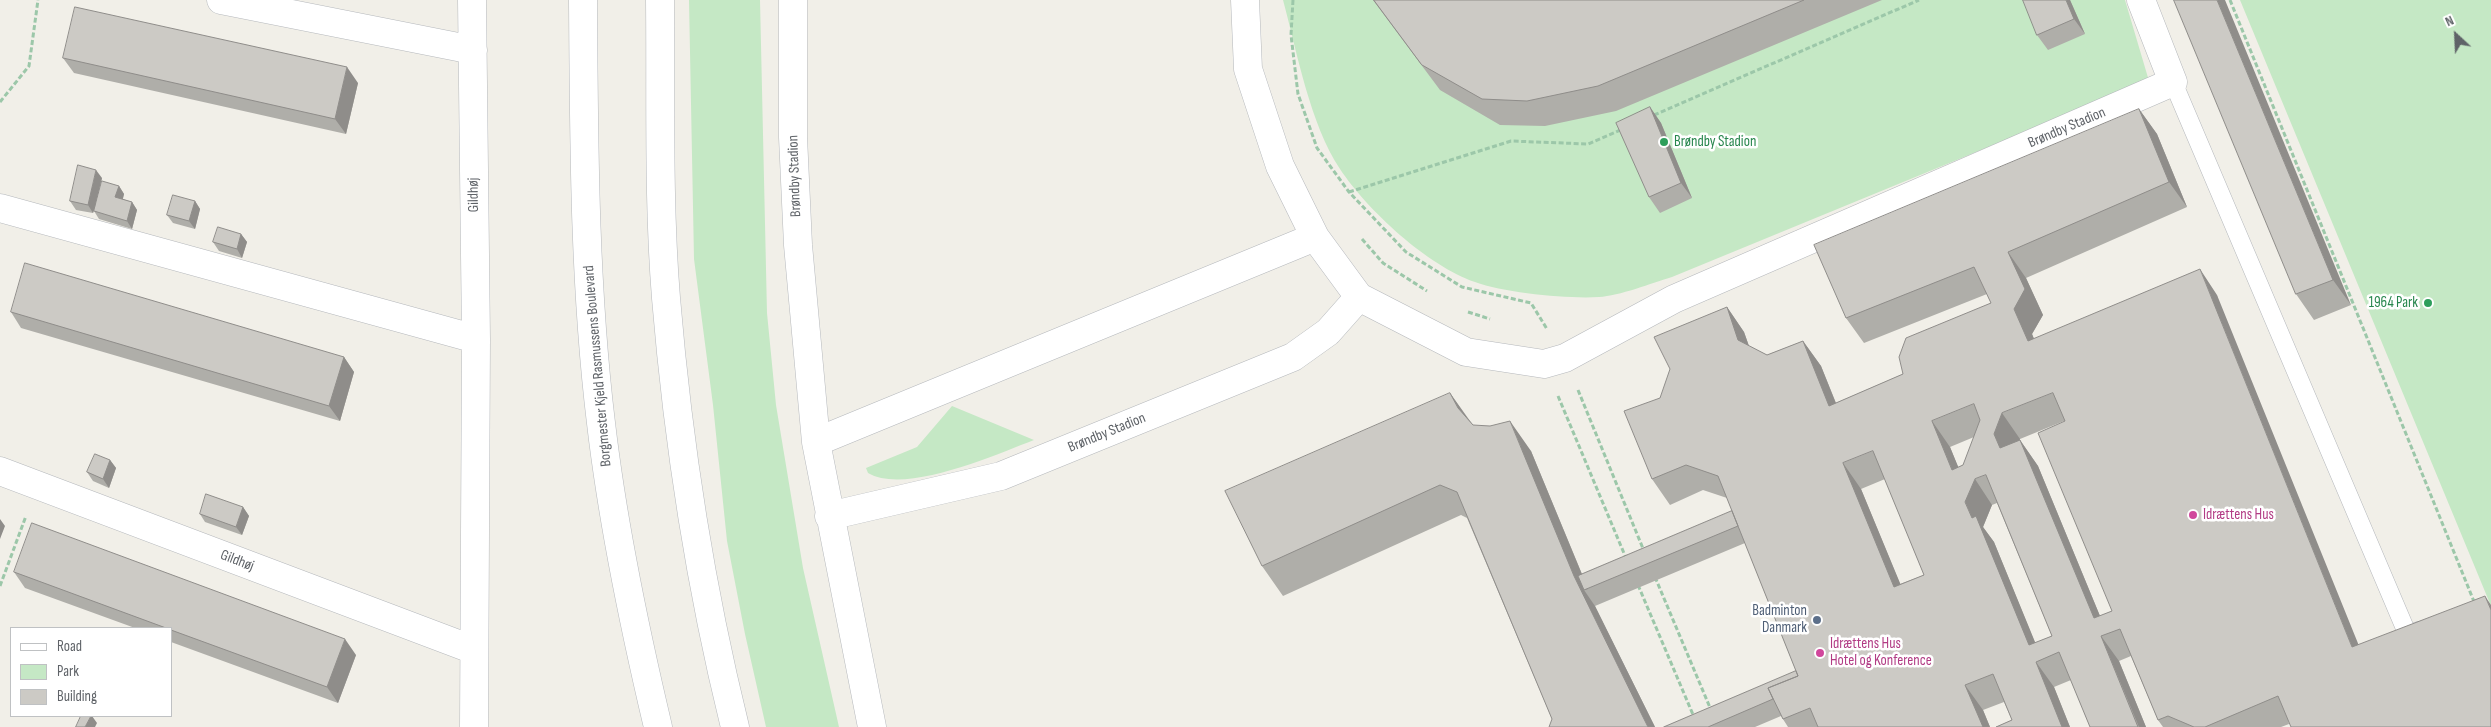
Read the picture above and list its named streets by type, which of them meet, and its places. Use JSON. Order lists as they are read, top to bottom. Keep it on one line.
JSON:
{"streets":{"street":["Brøndby Stadion","Gildhøj","Borgmester Kjeld Rasmussens Boulevard"]},"places":["Brøndby Stadion","1964 Park","Idrættens Hus","Badminton Danmark","Idrættens Hus Hotel og Konference"],"legend":["Road","Park","Building"],"north":"top left"}
